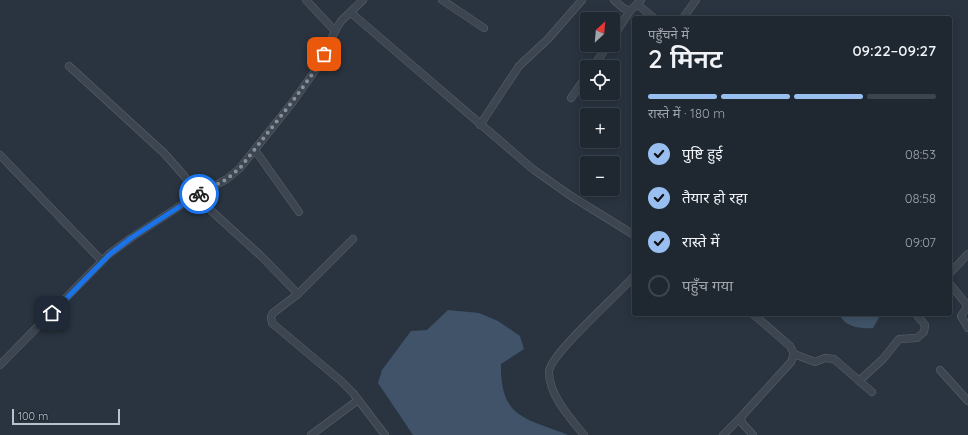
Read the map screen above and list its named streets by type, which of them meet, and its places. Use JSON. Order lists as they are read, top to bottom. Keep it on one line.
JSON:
{"scale_bar":"100 m","north":"top right","page":{"map_buttons":["+","−"],"heading":["2 मिनट","पहुँचने में","09:22–09:27"],"bar":"रास्ते में · 180 m","list":[["पुष्टि हुई","08:53"],["तैयार हो रहा","08:58"],["रास्ते में","09:07"],"पहुँच गया"],"scale":"100 m"}}
